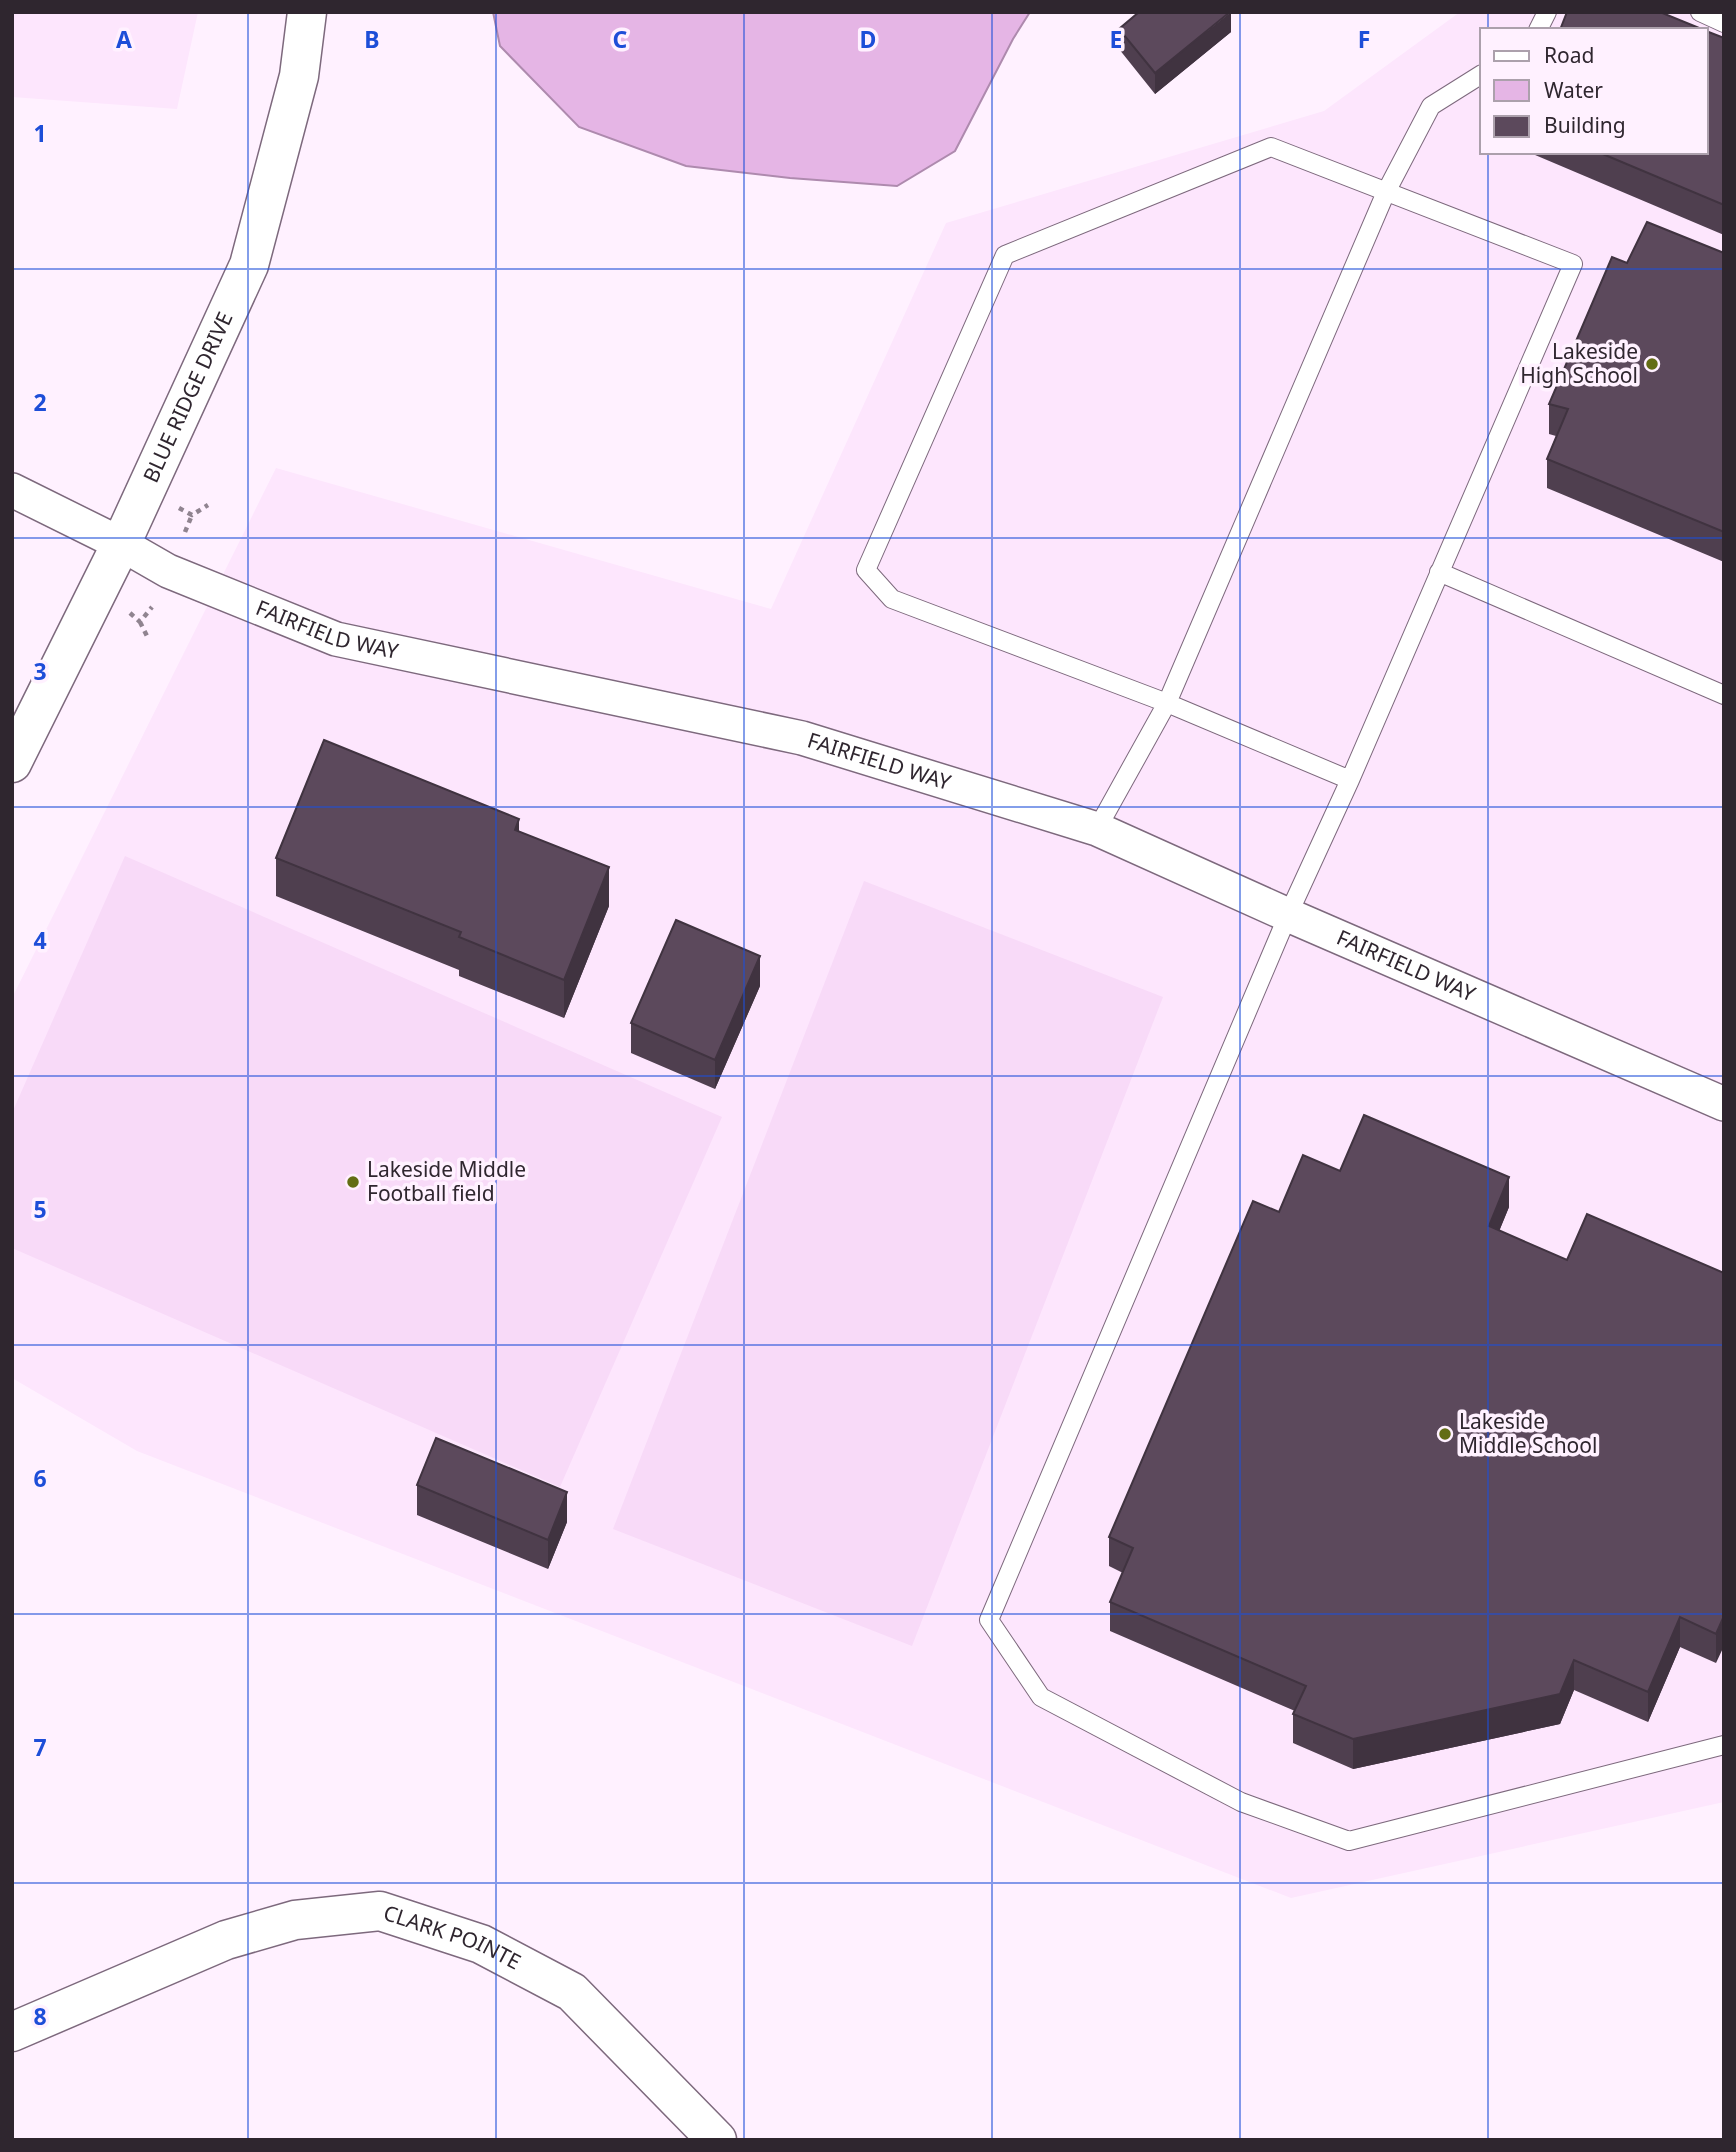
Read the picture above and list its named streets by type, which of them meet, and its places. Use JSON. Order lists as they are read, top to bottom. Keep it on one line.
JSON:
{"streets":{"street":["BLUE RIDGE DRIVE","FAIRFIELD WAY","CLARK POINTE"]},"crossings":[["BLUE RIDGE DRIVE","FAIRFIELD WAY"]],"places":["Lakeside High School","Lakeside Middle Football field","Lakeside Middle School"],"legend":["Road","Water","Building"],"grid":{"columns":["A","B","C","D","E","F"],"rows":["1","2","3","4","5","6","7","8"]}}
